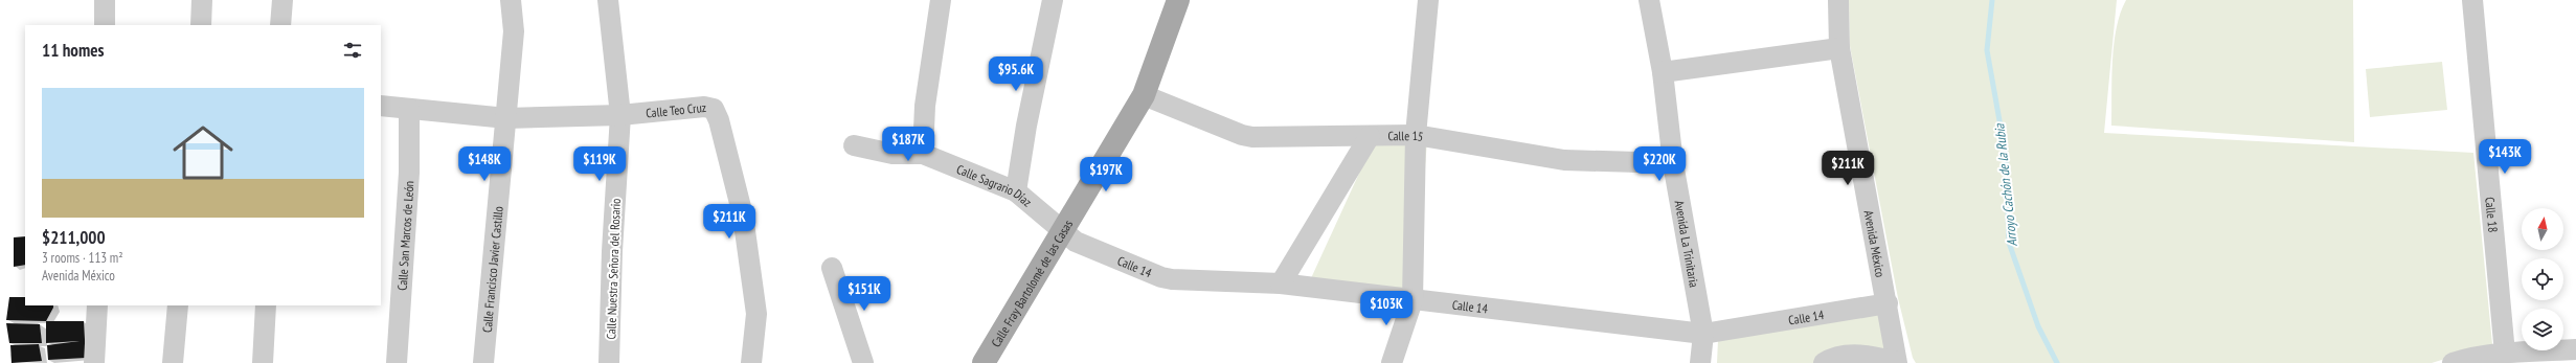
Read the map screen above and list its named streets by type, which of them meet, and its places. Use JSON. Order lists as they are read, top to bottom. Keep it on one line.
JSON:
{"streets":{"main road":["Calle Fray Bartolomé de las Casas"],"street":["Calle Teo Cruz","Calle 15","Calle Sagrario Díaz","Calle 18","Calle San Marcos de León","Avenida La Trinitaria","Avenida México","Calle 14","Calle Francisco Javier Castillo","Calle Nuestra Señora del Rosario"]},"crossings":[["Calle Teo Cruz","Calle San Marcos de León"],["Calle Teo Cruz","Calle Francisco Javier Castillo"],["Calle Teo Cruz","Calle Nuestra Señora del Rosario"],["Calle 15","Avenida La Trinitaria"],["Calle 15","Calle Fray Bartolomé de las Casas"],["Calle Sagrario Díaz","Calle 14"],["Calle Sagrario Díaz","Calle Fray Bartolomé de las Casas"],["Avenida La Trinitaria","Calle 14"],["Avenida México","Calle 14"],["Calle 14","Calle Fray Bartolomé de las Casas"]],"water":["Arroyo Cachón de la Rubia"],"north":"top","page":{"heading":"11 homes","price":["$95.6K","$187K","$143K","$148K","$119K","$220K","$211K","$197K","$211K","$151K","$103K"],"list":[{"name":"$211,000","note":"3 rooms · 113 m² · Avenida México"}]}}
